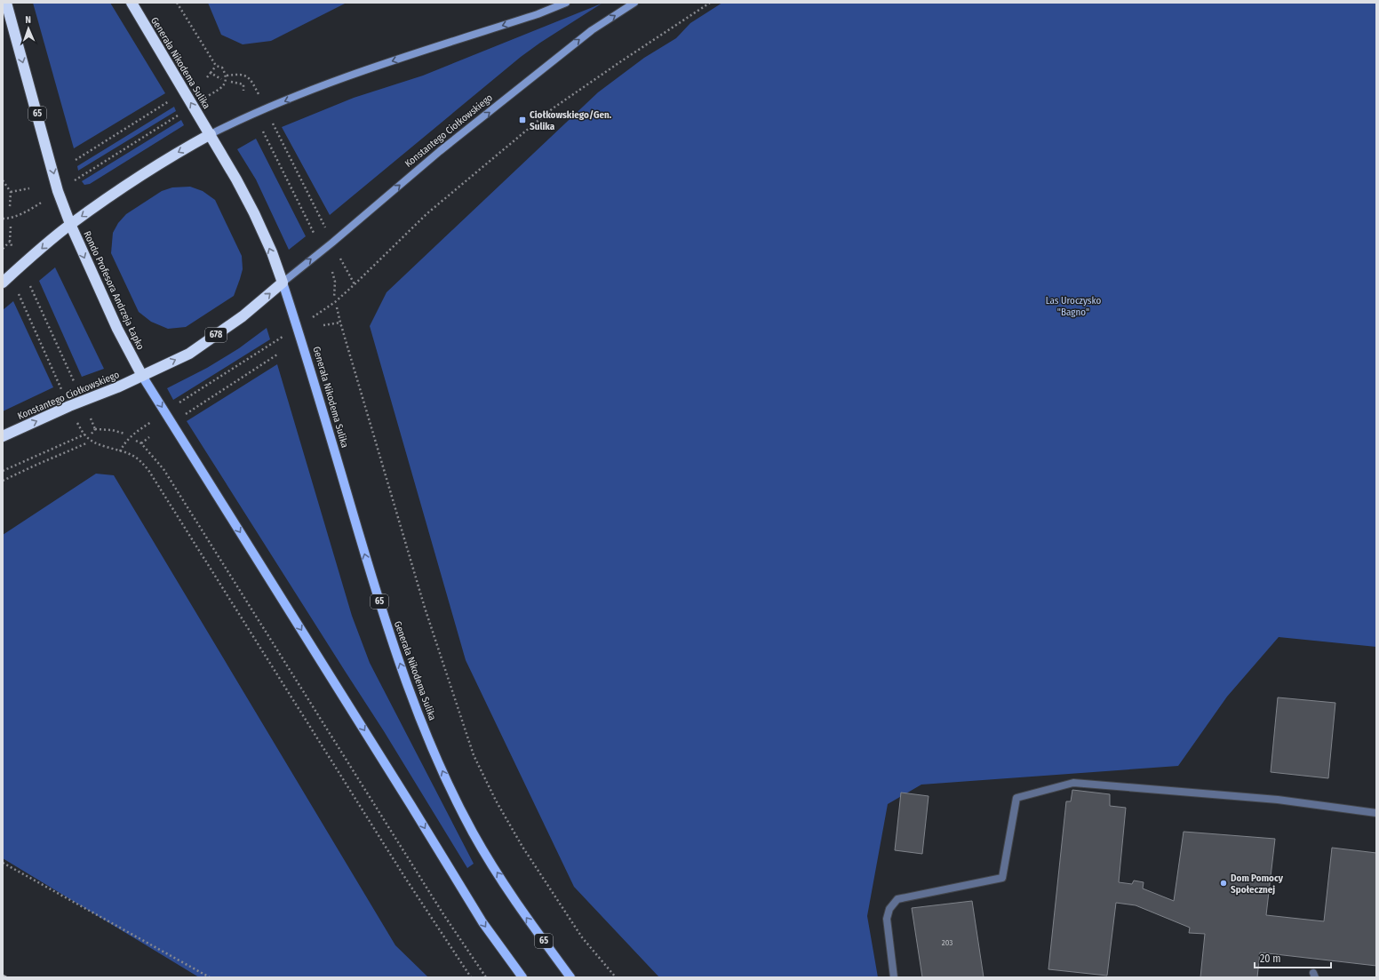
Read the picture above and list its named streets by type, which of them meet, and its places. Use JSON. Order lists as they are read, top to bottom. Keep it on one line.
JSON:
{"streets":{"highway":["Generała Nikodema Sulika","65","Konstantego Ciołkowskiego","Rondo Profesora Andrzeja Łapko","678"]},"crossings":[["Generała Nikodema Sulika","65"],["Generała Nikodema Sulika","Konstantego Ciołkowskiego"],["Generała Nikodema Sulika","Rondo Profesora Andrzeja Łapko"],["Generała Nikodema Sulika","678"],["65","Konstantego Ciołkowskiego"],["65","Rondo Profesora Andrzeja Łapko"],["65","678"],["Konstantego Ciołkowskiego","Rondo Profesora Andrzeja Łapko"],["Konstantego Ciołkowskiego","678"],["Rondo Profesora Andrzeja Łapko","678"]],"one_way":["Generała Nikodema Sulika","Konstantego Ciołkowskiego"],"parks":["Las Uroczysko \"Bagno\""],"places":{"transit":["Ciołkowskiego/Gen. Sulika"],"other":["Dom Pomocy Społecznej"]},"house_numbers":["203"],"scale_bar":"20 m","north":"top"}
